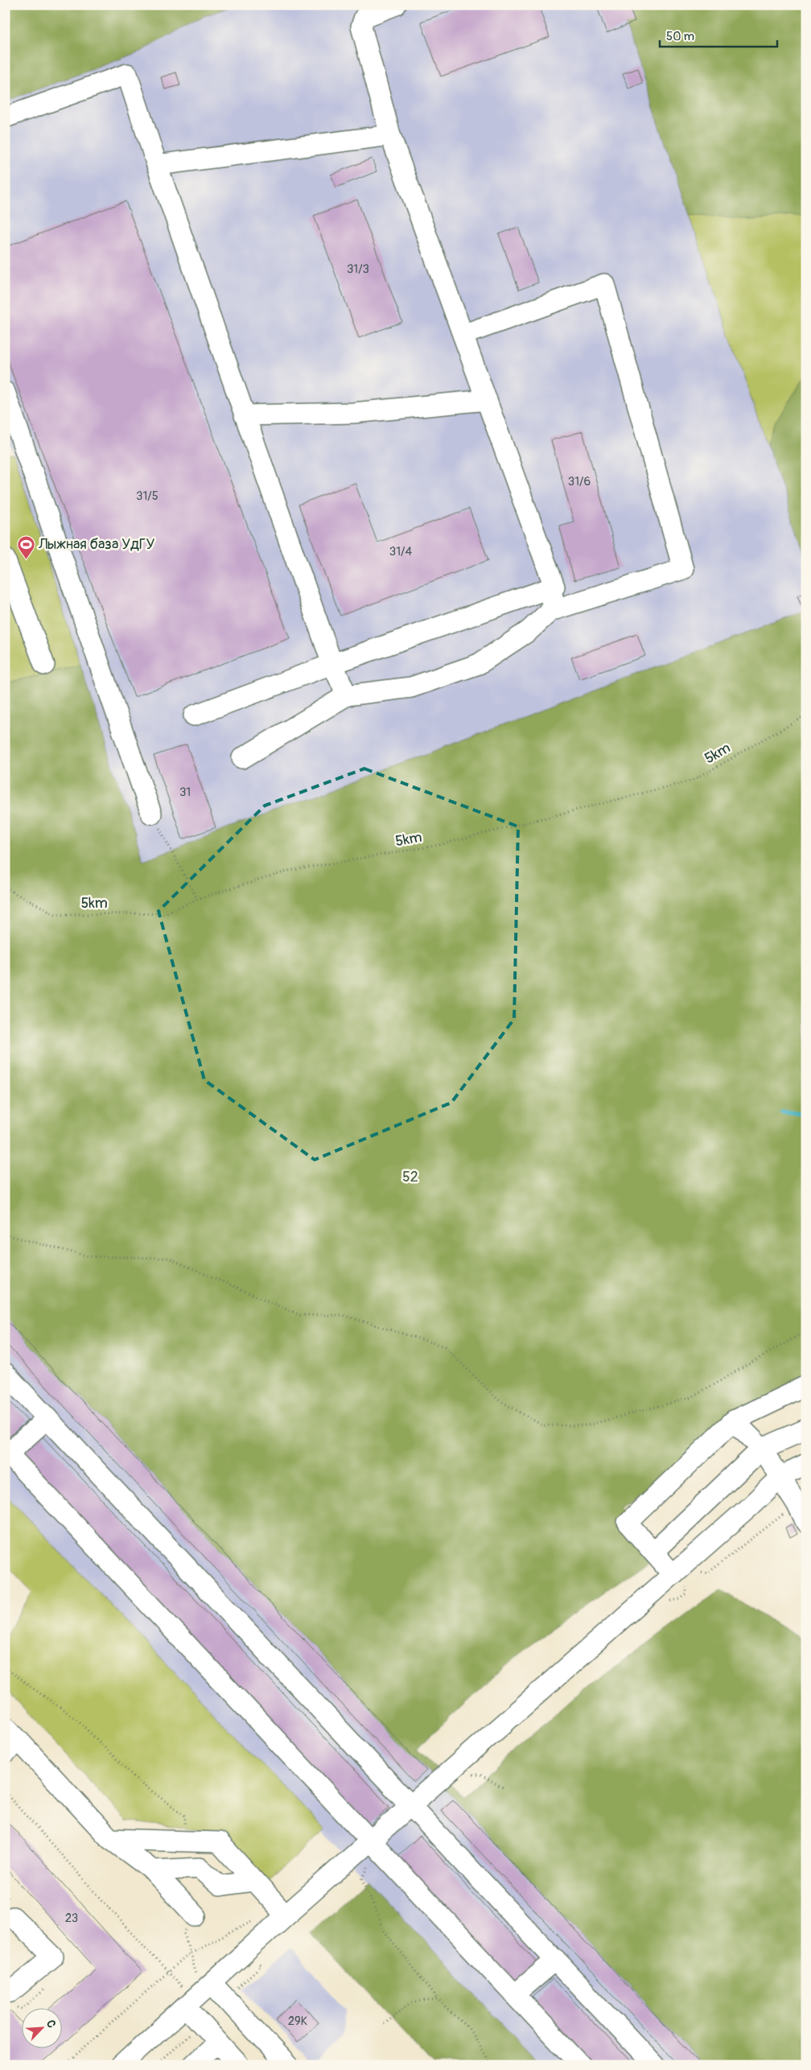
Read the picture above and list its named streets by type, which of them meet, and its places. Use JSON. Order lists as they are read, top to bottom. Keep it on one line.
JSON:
{"streets":{"path":["5km"]},"parks":["52"],"places":{"sports":["Лыжная база УдГУ"]},"house_numbers":["31/3","31/6","31/5","31/4","31","23","29К"],"scale_bar":"50 m","north":"top right"}
